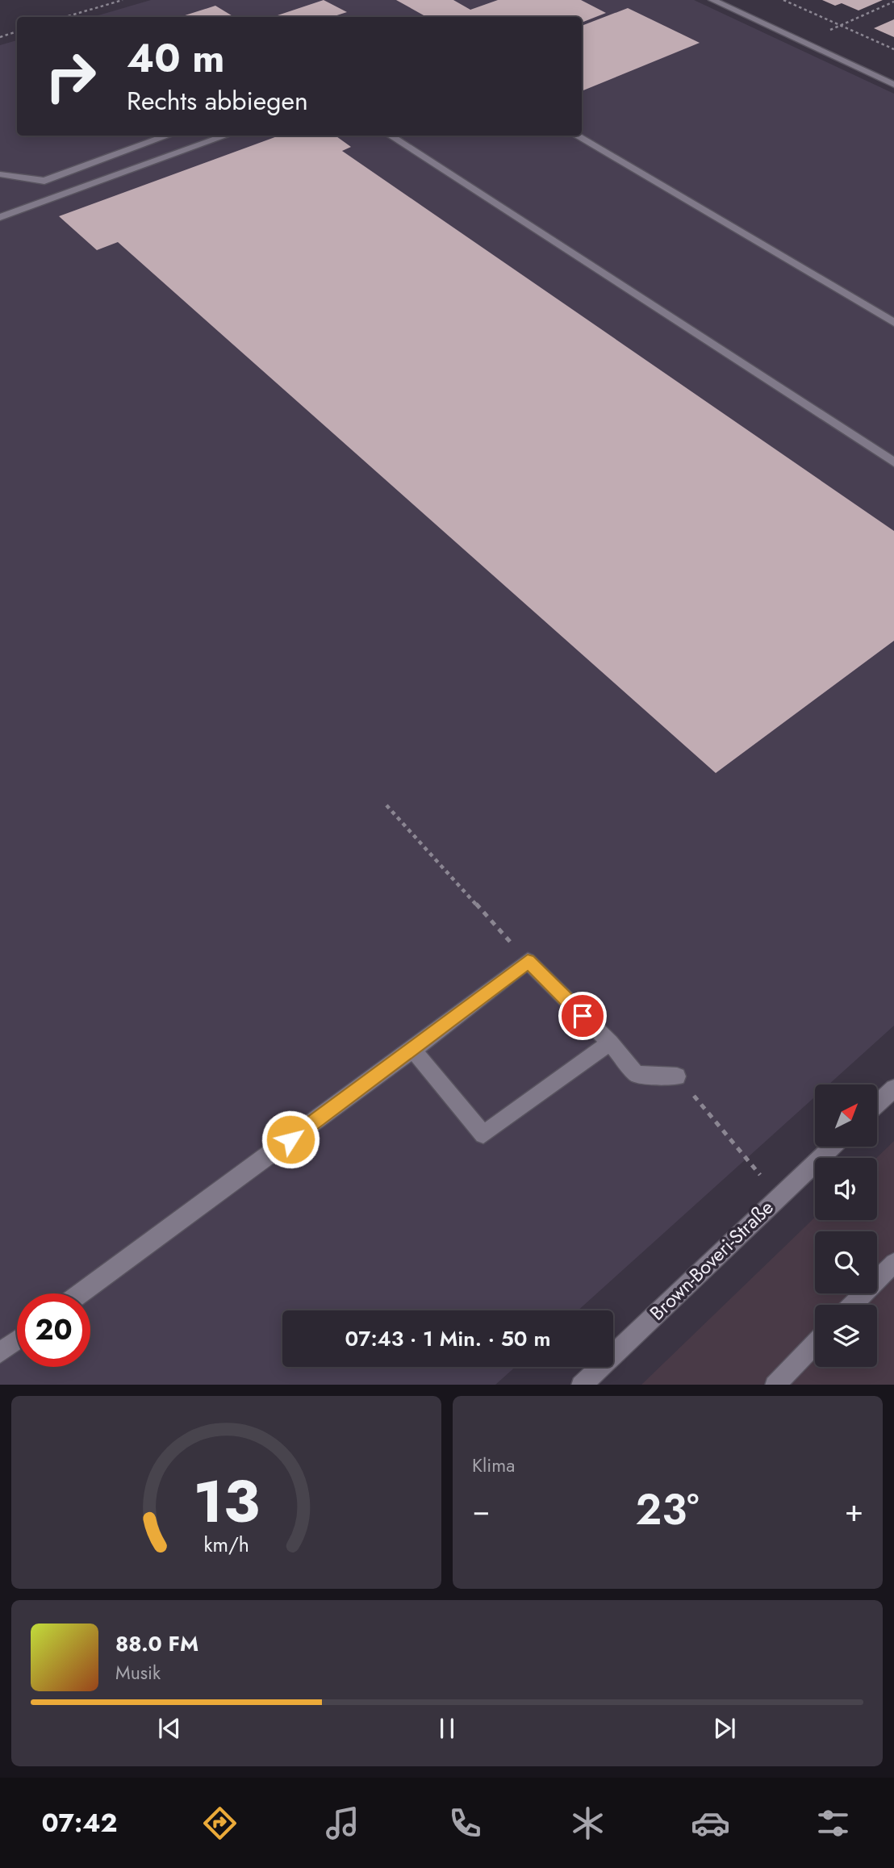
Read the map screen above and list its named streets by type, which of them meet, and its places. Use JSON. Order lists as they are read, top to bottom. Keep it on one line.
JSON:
{"streets":{"street":["Brown-Boveri-Straße"]},"north":"top right","page":{"turn":["40 m","Rechts abbiegen"],"limit":"20","trip":"07:43 · 1 Min. · 50 m","tile":"Klima","heat":["−","23°","+"],"song":["88.0 FM","Musik"],"tabs":"07:42","gauge":["13","km/h"]}}
